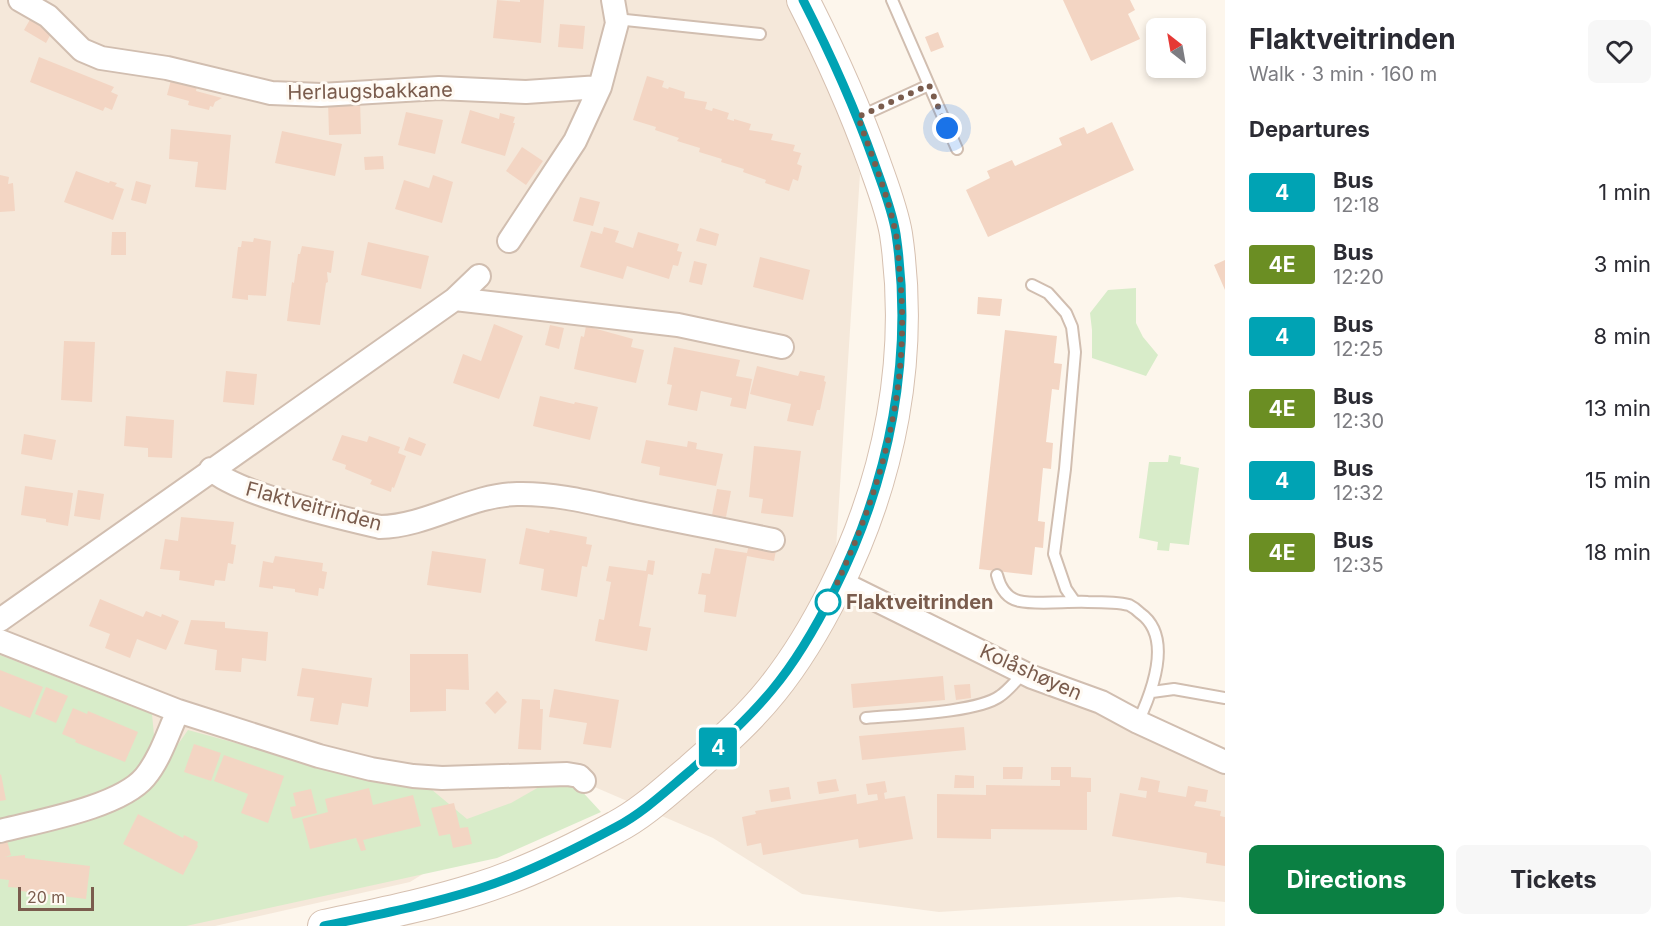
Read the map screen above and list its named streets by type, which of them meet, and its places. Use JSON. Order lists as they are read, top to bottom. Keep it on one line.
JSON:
{"streets":{"street":["Herlaugsbakkane","Flaktveitrinden","Kolåshøyen"]},"places":["Flaktveitrinden"],"lines":["bus line 4"],"scale_bar":"20 m","north":"top left","page":{"on_map":"4","heading":[["Flaktveitrinden","Walk · 3 min · 160 m"],"Departures"],"list":[{"mark":"4","name":"Bus","note":"12:18","value":"1 min"},{"mark":"4E","name":"Bus","note":"12:20","value":"3 min"},{"mark":"4","name":"Bus","note":"12:25","value":"8 min"},{"mark":"4E","name":"Bus","note":"12:30","value":"13 min"},{"mark":"4","name":"Bus","note":"12:32","value":"15 min"},{"mark":"4E","name":"Bus","note":"12:35","value":"18 min"}],"buttons":["Directions","Tickets"],"scale":"20 m"}}
